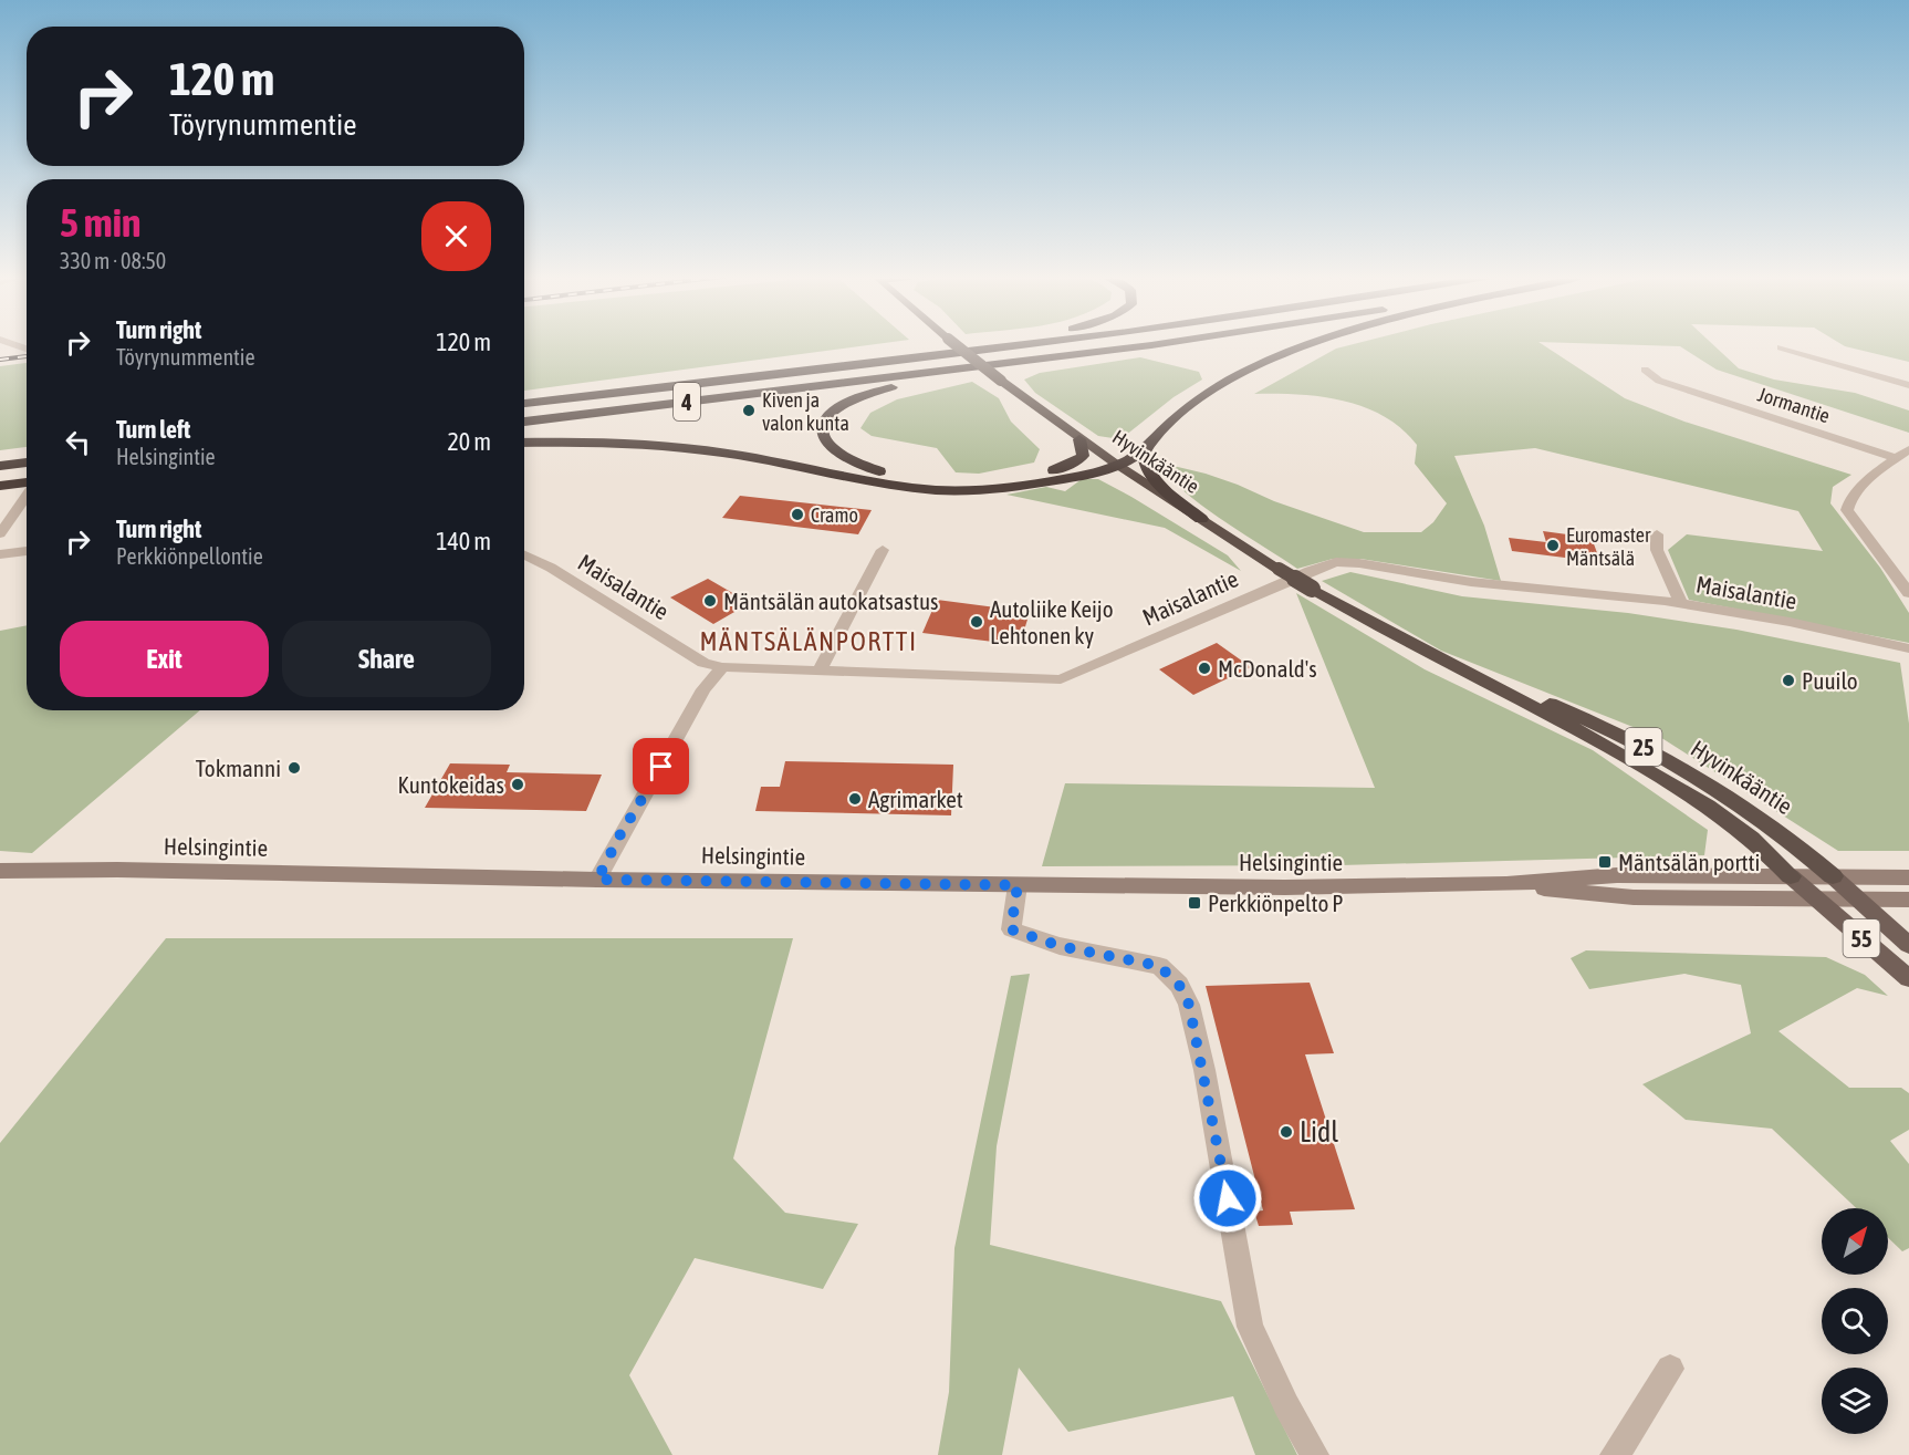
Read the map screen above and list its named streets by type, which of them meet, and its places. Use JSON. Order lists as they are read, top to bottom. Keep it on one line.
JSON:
{"streets":{"highway":["4","Hyvinkääntie","25"],"main road":["Helsingintie","55"],"street":["Jormantie","Maisalantie"]},"crossings":[["Hyvinkääntie","Helsingintie"],["Hyvinkääntie","55"],["Helsingintie","55"]],"districts":["MÄNTSÄLÄNPORTTI"],"places":{"other":["Kiven ja valon kunta","Cramo","Euromaster Mäntsälä","Mäntsälän autokatsastus","Autoliike Keijo Lehtonen ky","McDonald's","Puuilo","Tokmanni","Kuntokeidas","Agrimarket","Lidl"],"transit":["Mäntsälän portti","Perkkiönpelto P"]},"north":"top right","page":{"turn":["120 m","Töyrynummentie"],"heading":["5 min","330 m · 08:50"],"list":[{"name":"Turn right","note":"Töyrynummentie","value":"120 m"},{"name":"Turn left","note":"Helsingintie","value":"20 m"},{"name":"Turn right","note":"Perkkiönpellontie","value":"140 m"}],"buttons":["Exit","Share"]}}
